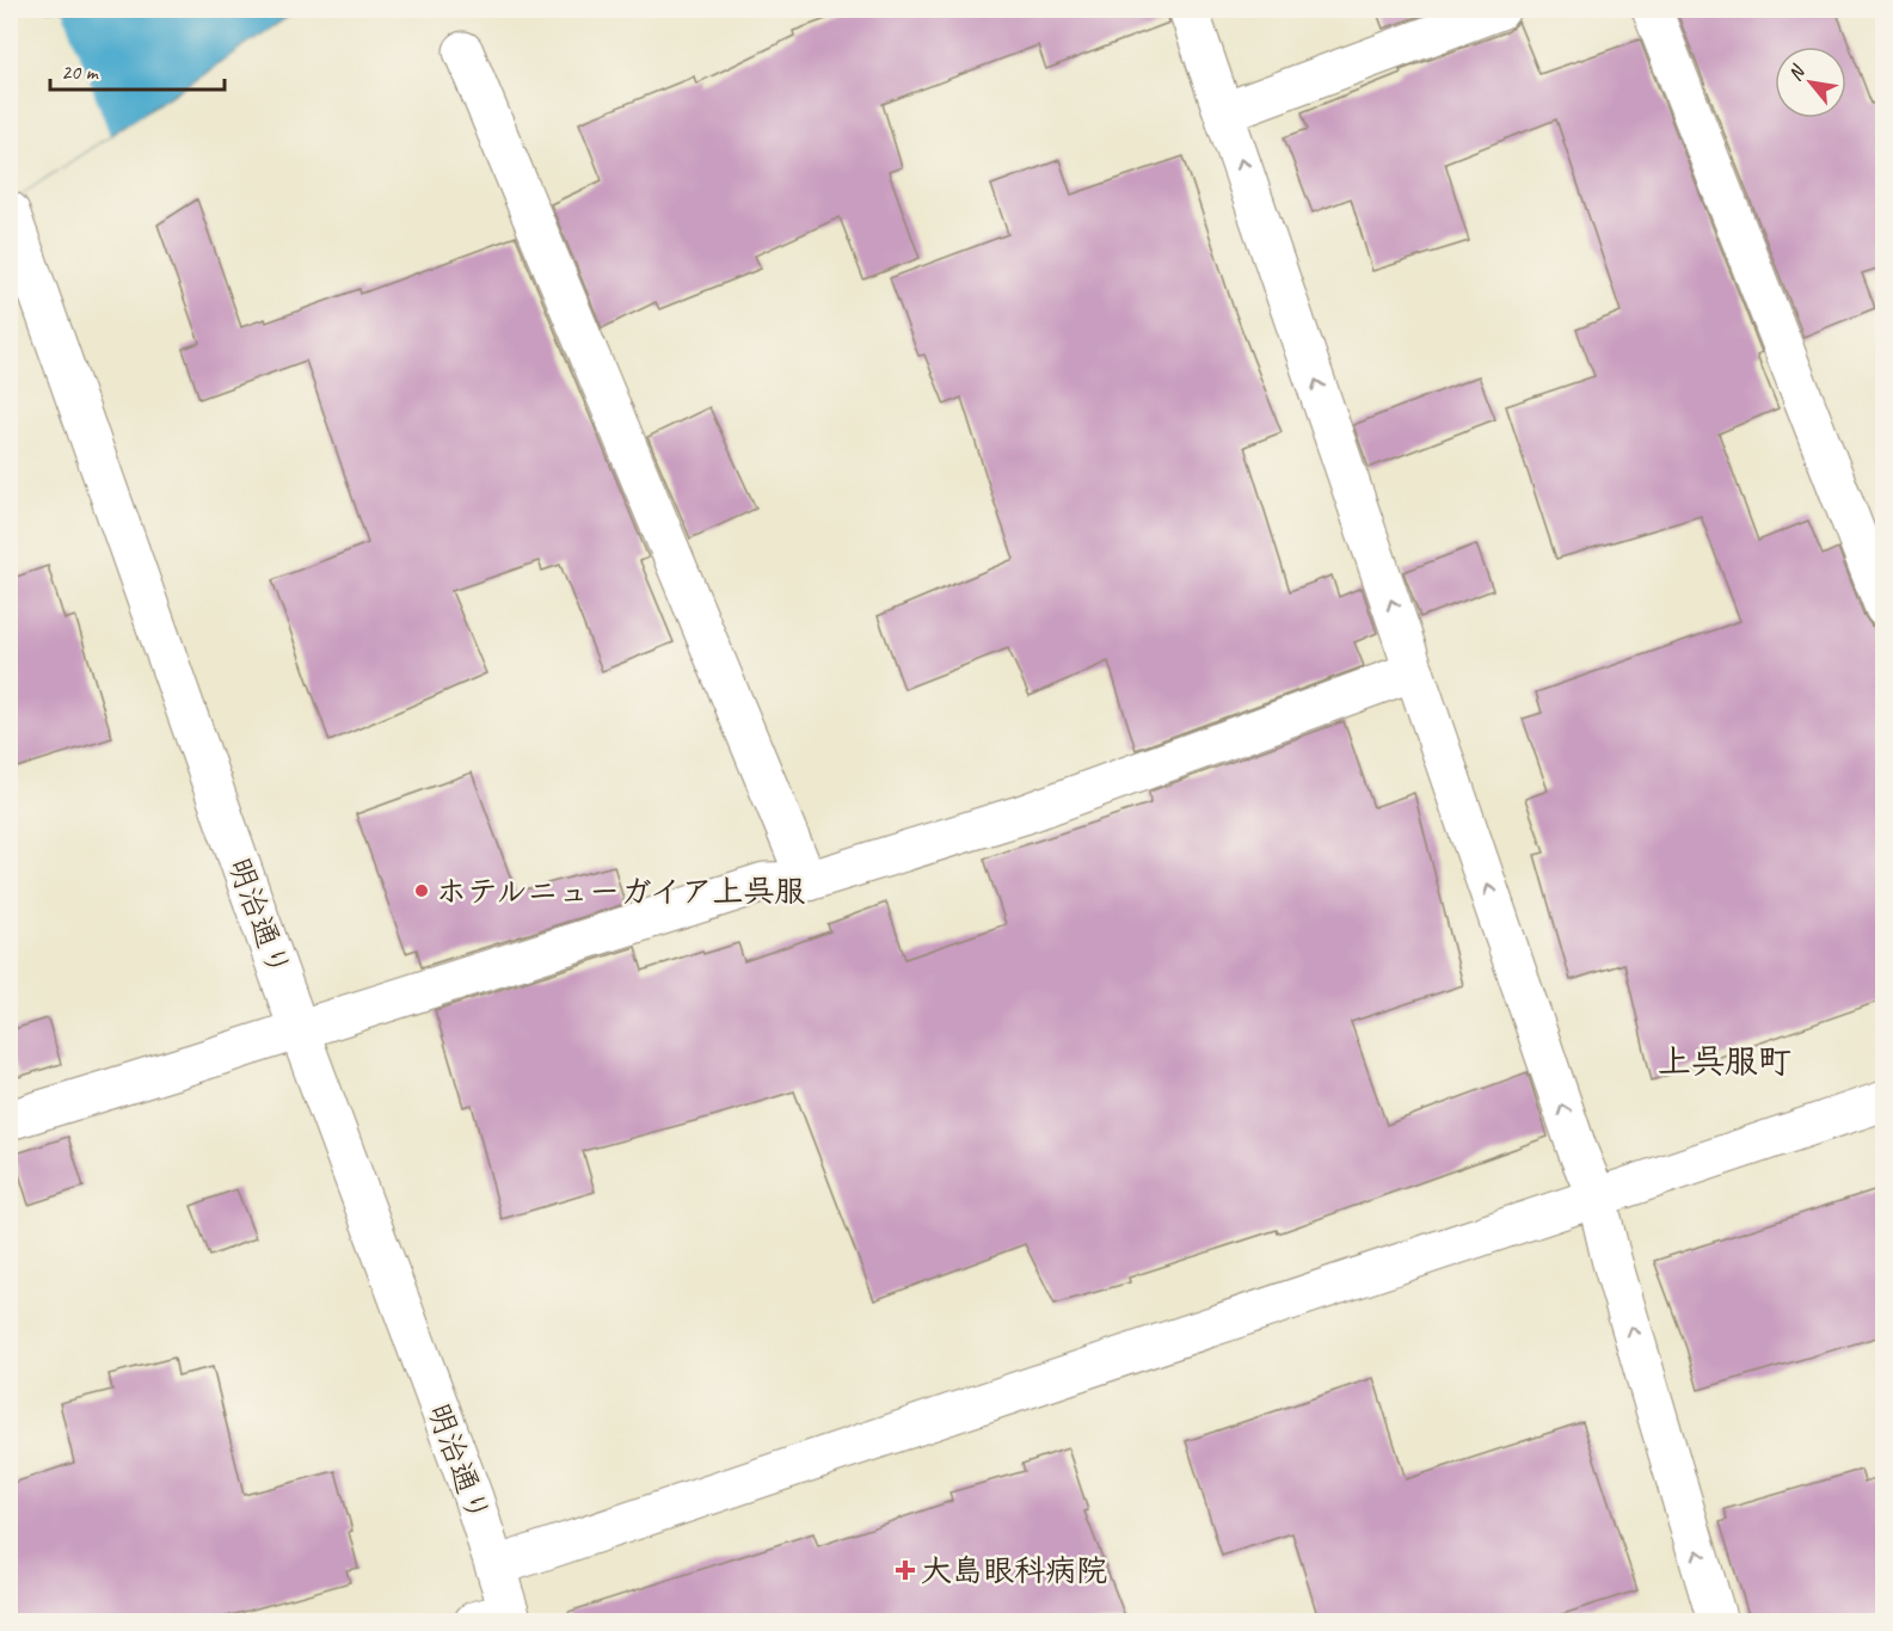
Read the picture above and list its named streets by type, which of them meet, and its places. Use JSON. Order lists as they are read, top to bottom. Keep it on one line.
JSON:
{"streets":{"street":["明治通り"]},"districts":["上呉服町"],"places":{"other":["ホテルニューガイア上呉服"],"health":["大島眼科病院"]},"scale_bar":"20 m","north":"top left"}
